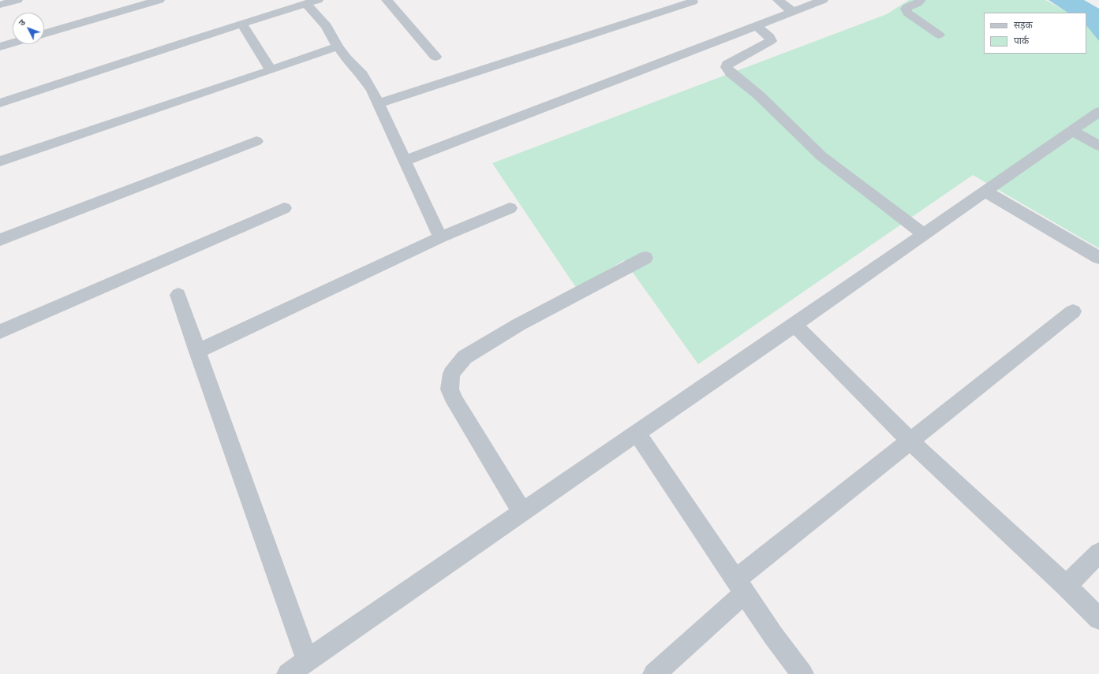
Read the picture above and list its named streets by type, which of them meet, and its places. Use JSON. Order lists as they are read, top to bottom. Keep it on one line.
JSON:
{"legend":["सड़क","पार्क"],"north":"top left"}
